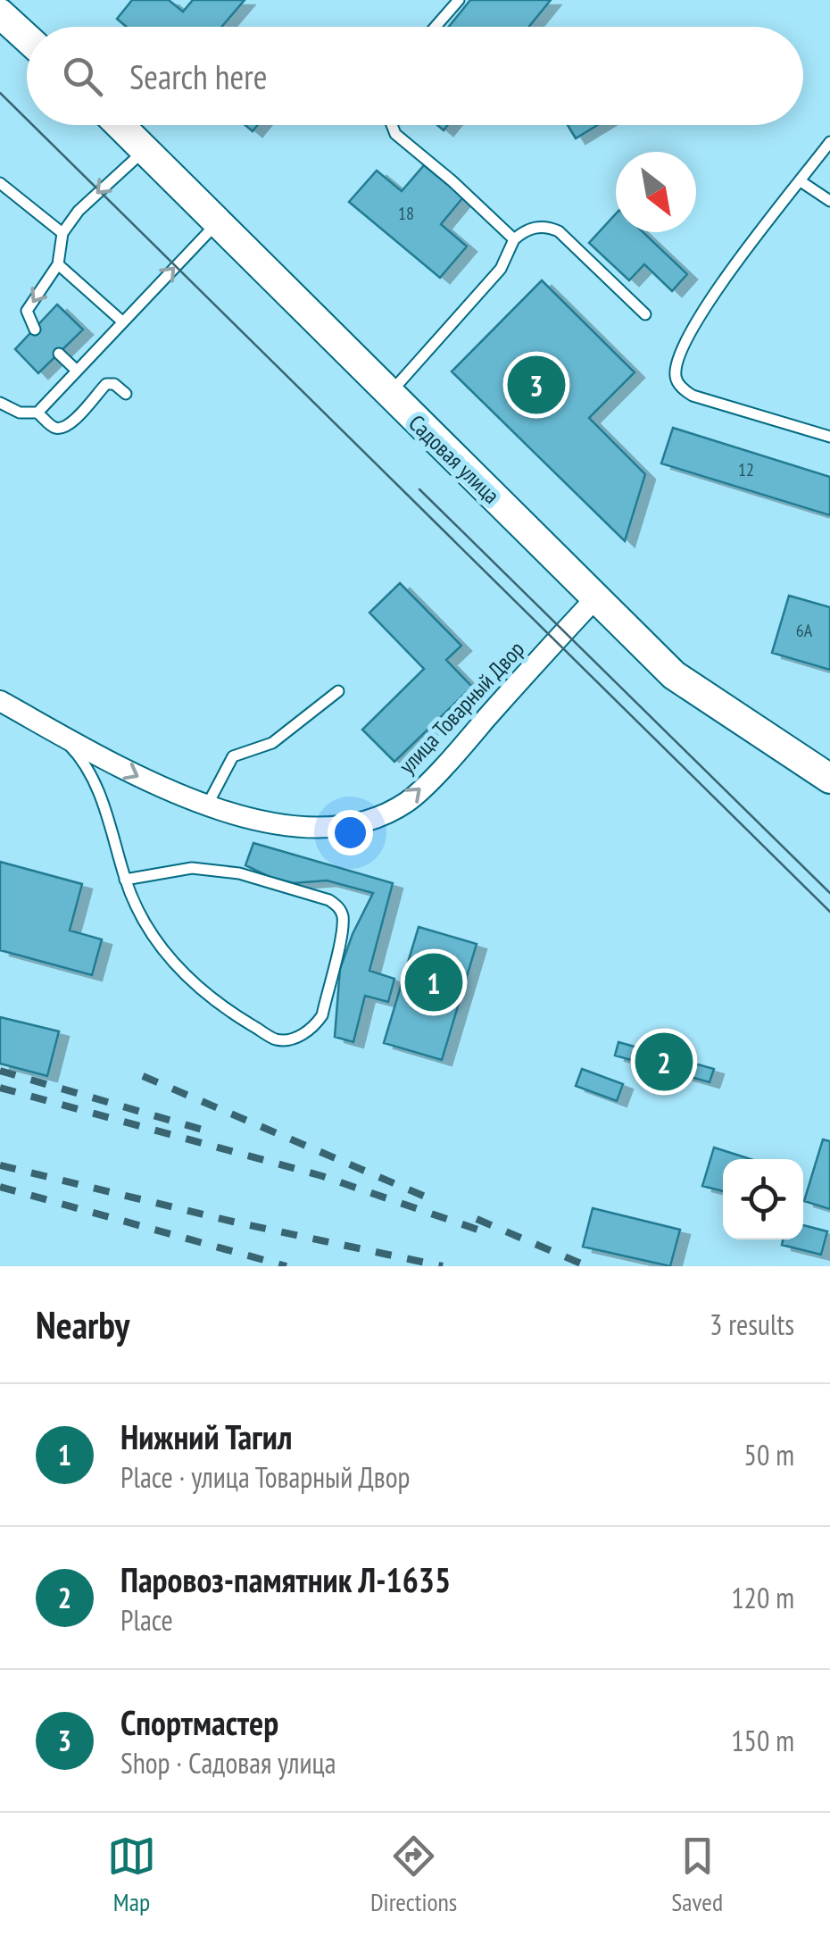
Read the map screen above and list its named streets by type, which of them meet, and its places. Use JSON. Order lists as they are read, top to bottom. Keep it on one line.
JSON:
{"streets":{"main road":["Садовая улица"],"street":["улица Товарный Двор"]},"crossings":[["Садовая улица","улица Товарный Двор"]],"one_way":["улица Товарный Двор"],"house_numbers":["18","12","6А"],"north":"bottom right","page":{"search":"Search here","pins":["3","1","2"],"heading":["Nearby","3 results"],"list":[{"mark":"1","name":"Нижний Тагил","note":"Place · улица Товарный Двор","value":"50 m"},{"mark":"2","name":"Паровоз-памятник Л-1635","note":"Place","value":"120 m"},{"mark":"3","name":"Спортмастер","note":"Shop · Садовая улица","value":"150 m"}],"nav":["Map","Directions","Saved"]}}
